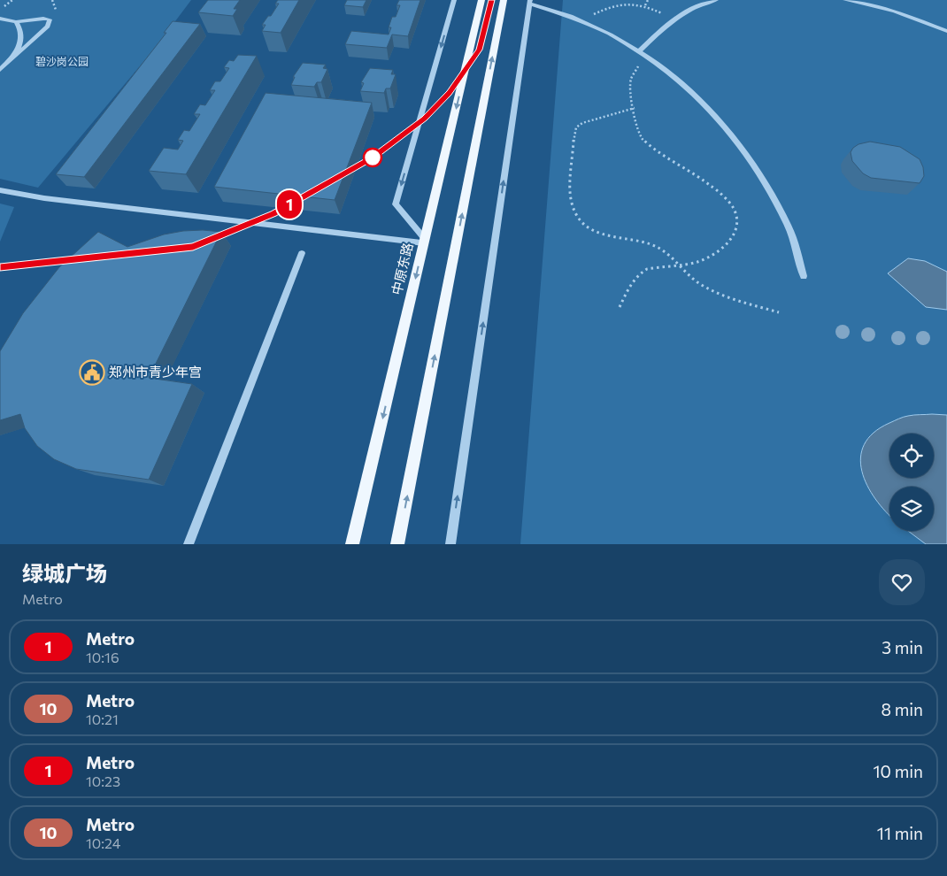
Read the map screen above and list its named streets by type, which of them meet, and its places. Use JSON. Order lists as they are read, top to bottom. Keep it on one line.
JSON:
{"streets":{"main road":["中原东路"]},"parks":["碧沙岗公园"],"places":{"public building":["郑州市青少年宫"]},"lines":["metro line 1"],"page":{"on_map":"1","heading":["绿城广场","Metro"],"list":[{"mark":"1","name":"Metro","note":"10:16","value":"3 min"},{"mark":"10","name":"Metro","note":"10:21","value":"8 min"},{"mark":"1","name":"Metro","note":"10:23","value":"10 min"},{"mark":"10","name":"Metro","note":"10:24","value":"11 min"}]}}
